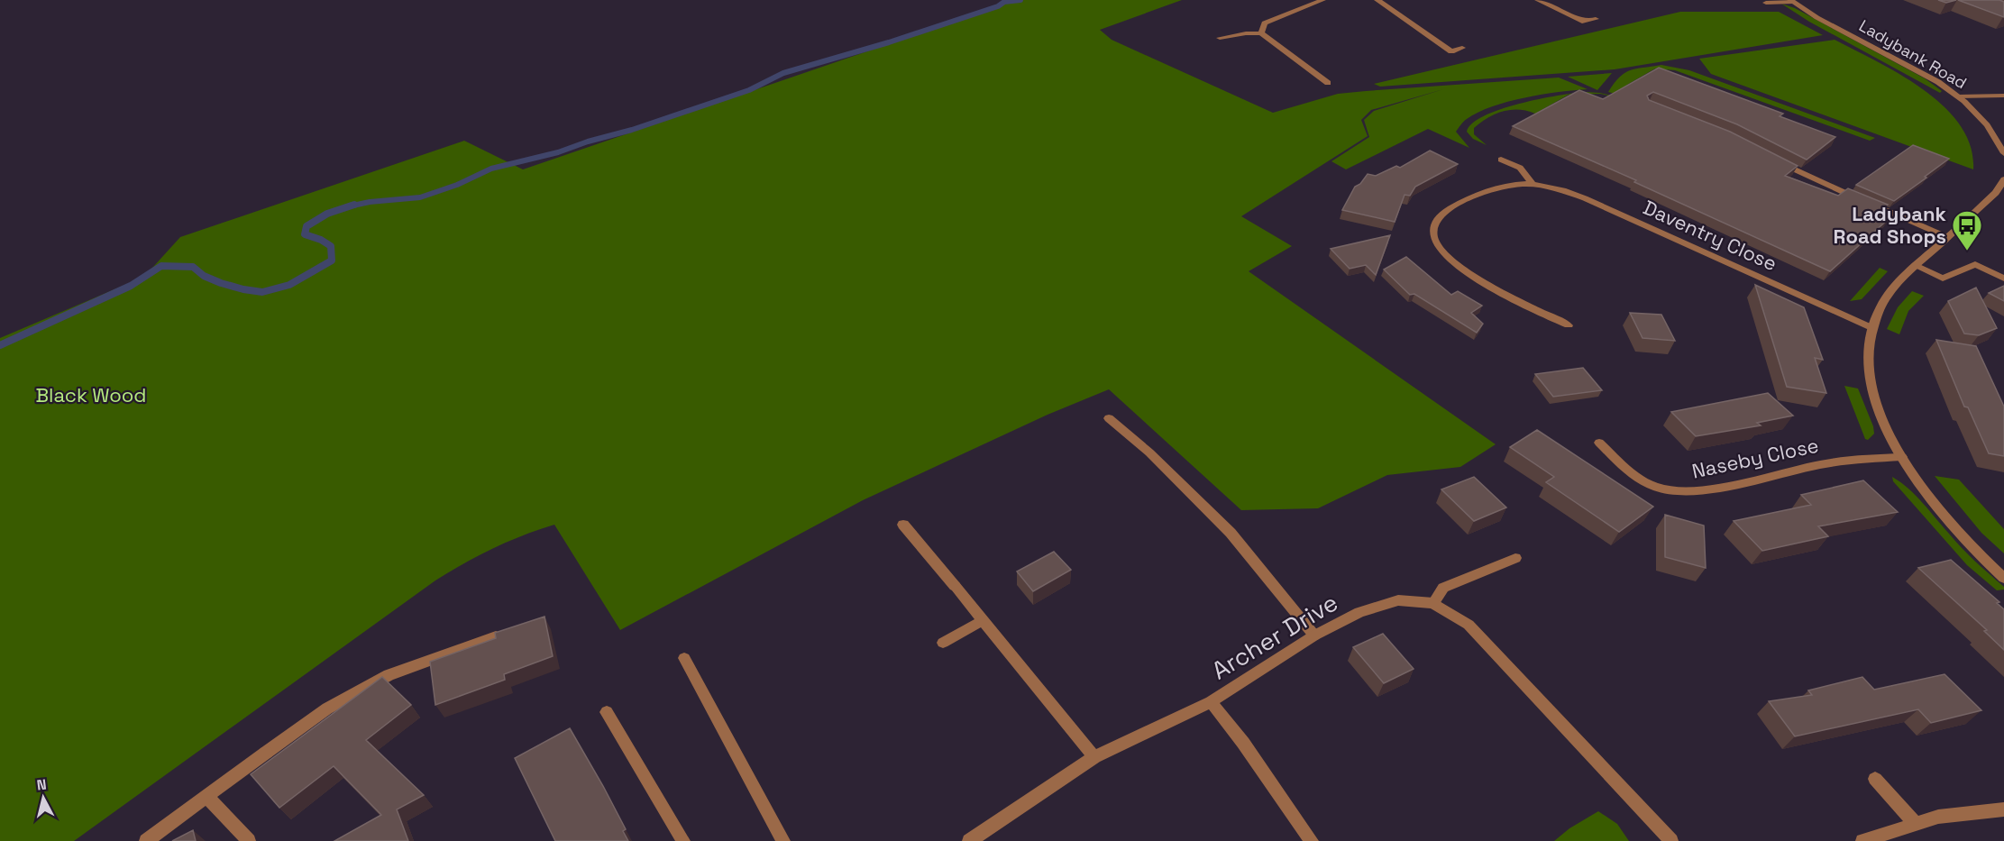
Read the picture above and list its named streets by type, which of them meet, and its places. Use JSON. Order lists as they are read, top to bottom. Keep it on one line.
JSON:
{"streets":{"street":["Ladybank Road","Daventry Close","Naseby Close","Archer Drive"]},"parks":["Black Wood"],"places":{"bus stop":["Ladybank Road Shops"]},"north":"top"}
